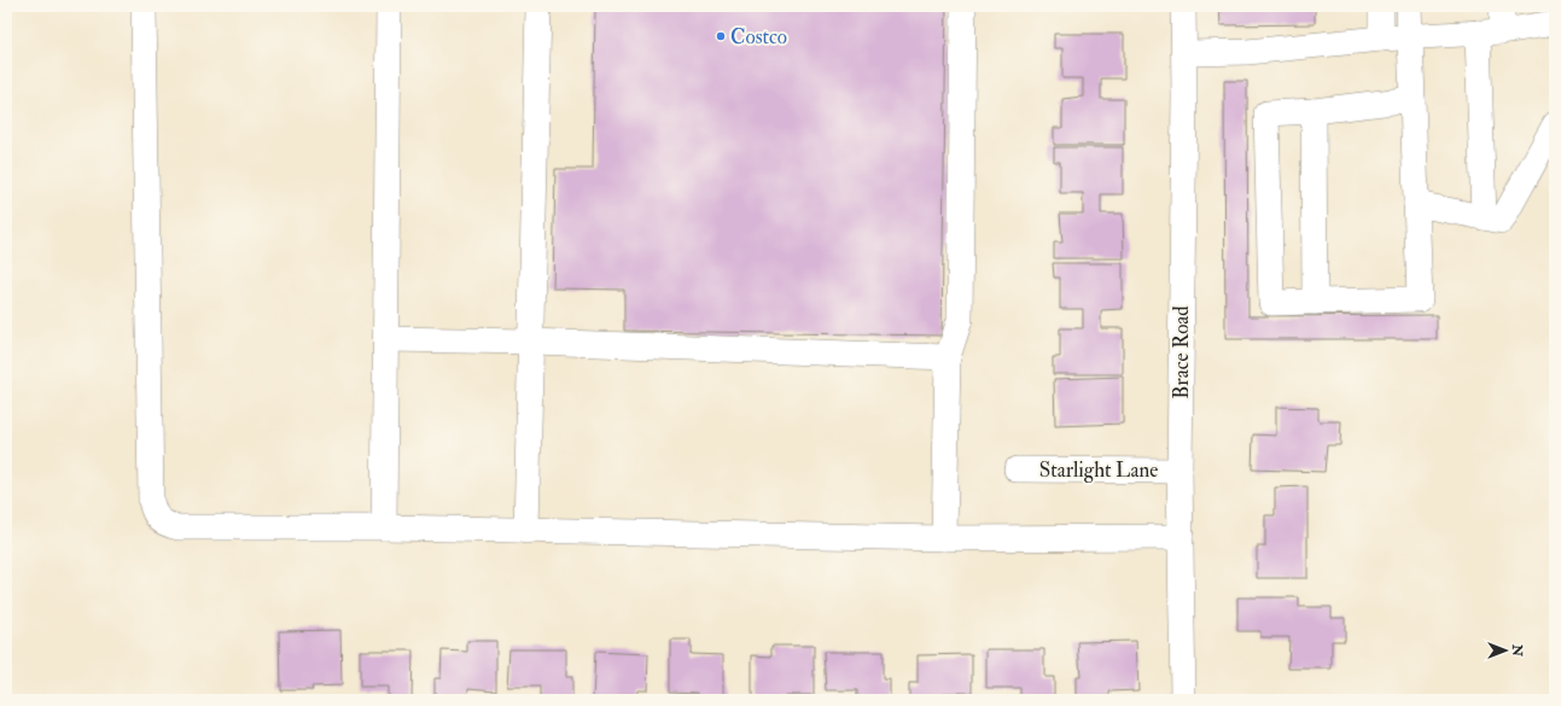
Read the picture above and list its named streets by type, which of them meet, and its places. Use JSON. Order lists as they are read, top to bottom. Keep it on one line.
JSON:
{"streets":{"street":["Brace Road","Starlight Lane"]},"crossings":[["Brace Road","Starlight Lane"]],"places":["Costco"],"north":"right"}
